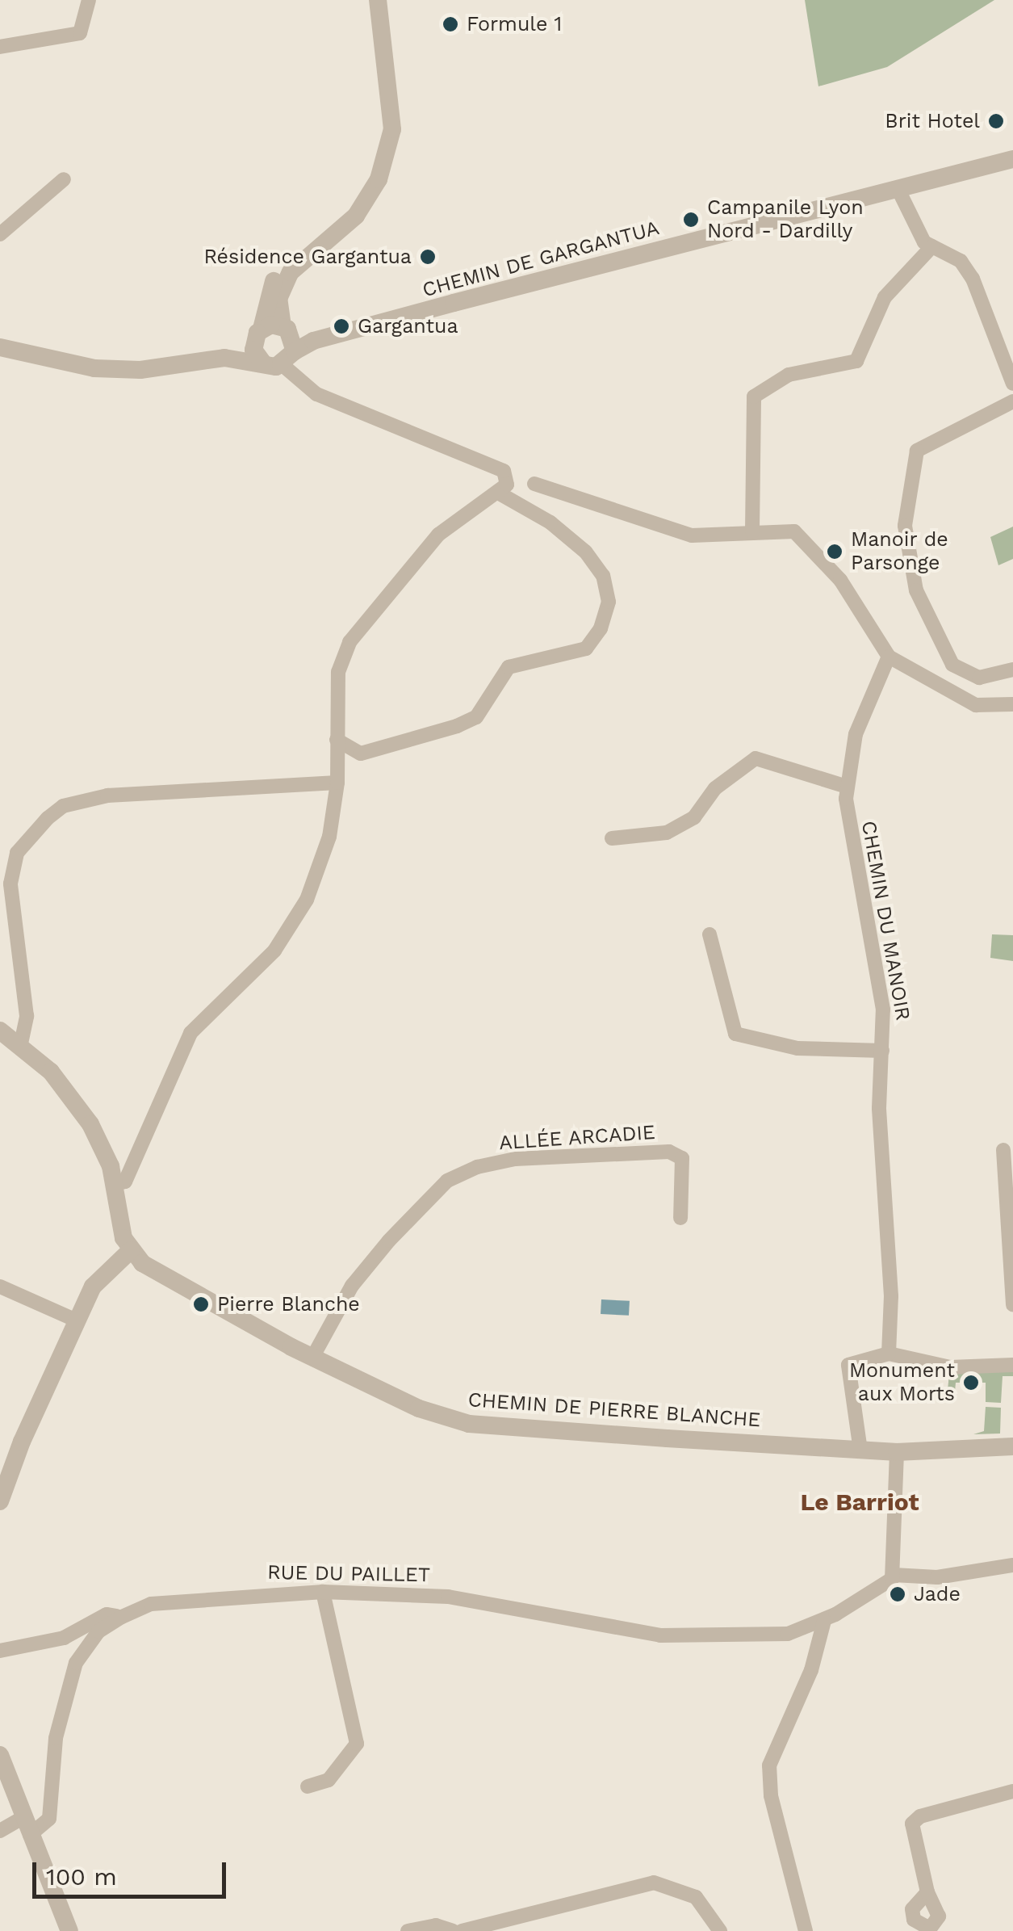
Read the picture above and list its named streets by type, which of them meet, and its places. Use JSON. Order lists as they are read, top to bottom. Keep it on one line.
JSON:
{"streets":{"street":["CHEMIN DE GARGANTUA","CHEMIN DU MANOIR","ALLÉE ARCADIE","CHEMIN DE PIERRE BLANCHE","RUE DU PAILLET"]},"crossings":[["ALLÉE ARCADIE","CHEMIN DE PIERRE BLANCHE"]],"districts":["Le Barriot"],"places":["Formule 1","Brit Hotel","Campanile Lyon Nord - Dardilly","Résidence Gargantua","Gargantua","Manoir de Parsonge","Pierre Blanche","Monument aux Morts","Jade"],"scale_bar":"100 m"}
